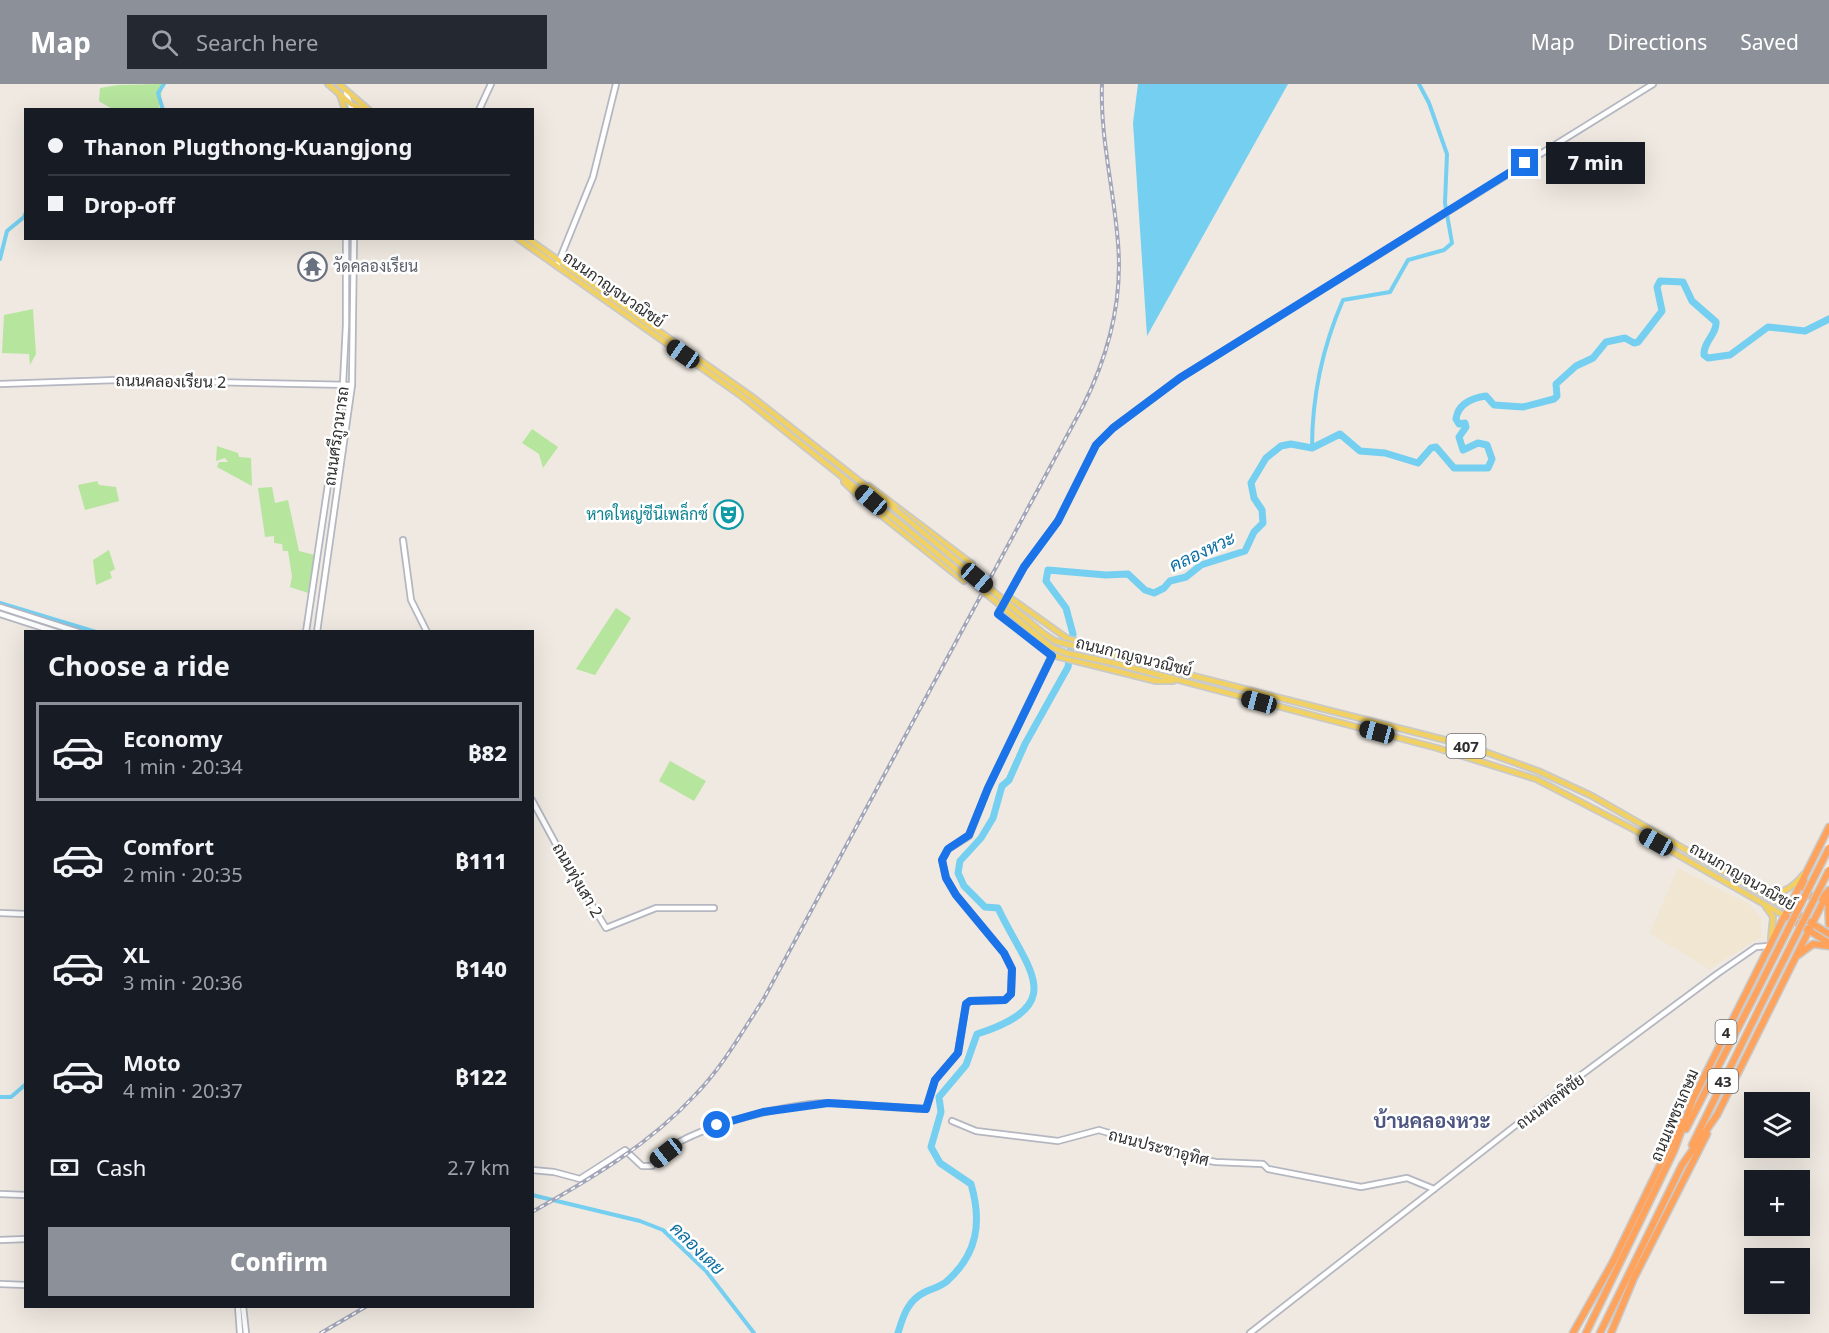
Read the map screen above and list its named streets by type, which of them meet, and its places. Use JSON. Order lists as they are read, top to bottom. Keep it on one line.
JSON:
{"streets":{"highway":["ถนนกาญจนวณิชย์","4","43","ถนนเพชรเกษม"],"main road":["407"],"street":["ถนนคลองเรียน 2","ถนนศรีภูวนารถ","ถนนทุ่งเสา 2","ถนนพลพิชัย","ถนนประชาอุทิศ"]},"crossings":[["ถนนกาญจนวณิชย์","ถนนเพชรเกษม"],["ถนนคลองเรียน 2","ถนนศรีภูวนารถ"],["43","ถนนเพชรเกษม"],["ถนนพลพิชัย","ถนนเพชรเกษม"],["ถนนพลพิชัย","ถนนประชาอุทิศ"]],"districts":["บ้านคลองหวะ"],"water":["คลองหวะ","คลองเตย"],"places":{"temple":["วัดคลองเรียน"],"theatre":["หาดใหญ่ซีนีเพล็กซ์"]},"page":{"header":"Map","search":"Search here","nav":["Map","Directions","Saved"],"banner":["Thanon Plugthong-Kuangjong","Drop-off"],"bubble":"7 min","heading":"Choose a ride","list":[{"name":"Economy","note":"1 min · 20:34","value":"฿82"},{"name":"Comfort","note":"2 min · 20:35","value":"฿111"},{"name":"XL","note":"3 min · 20:36","value":"฿140"},{"name":"Moto","note":"4 min · 20:37","value":"฿122"}],"map_buttons":["+","−"],"pay":["Cash","2.7 km"],"buttons":"Confirm"}}
